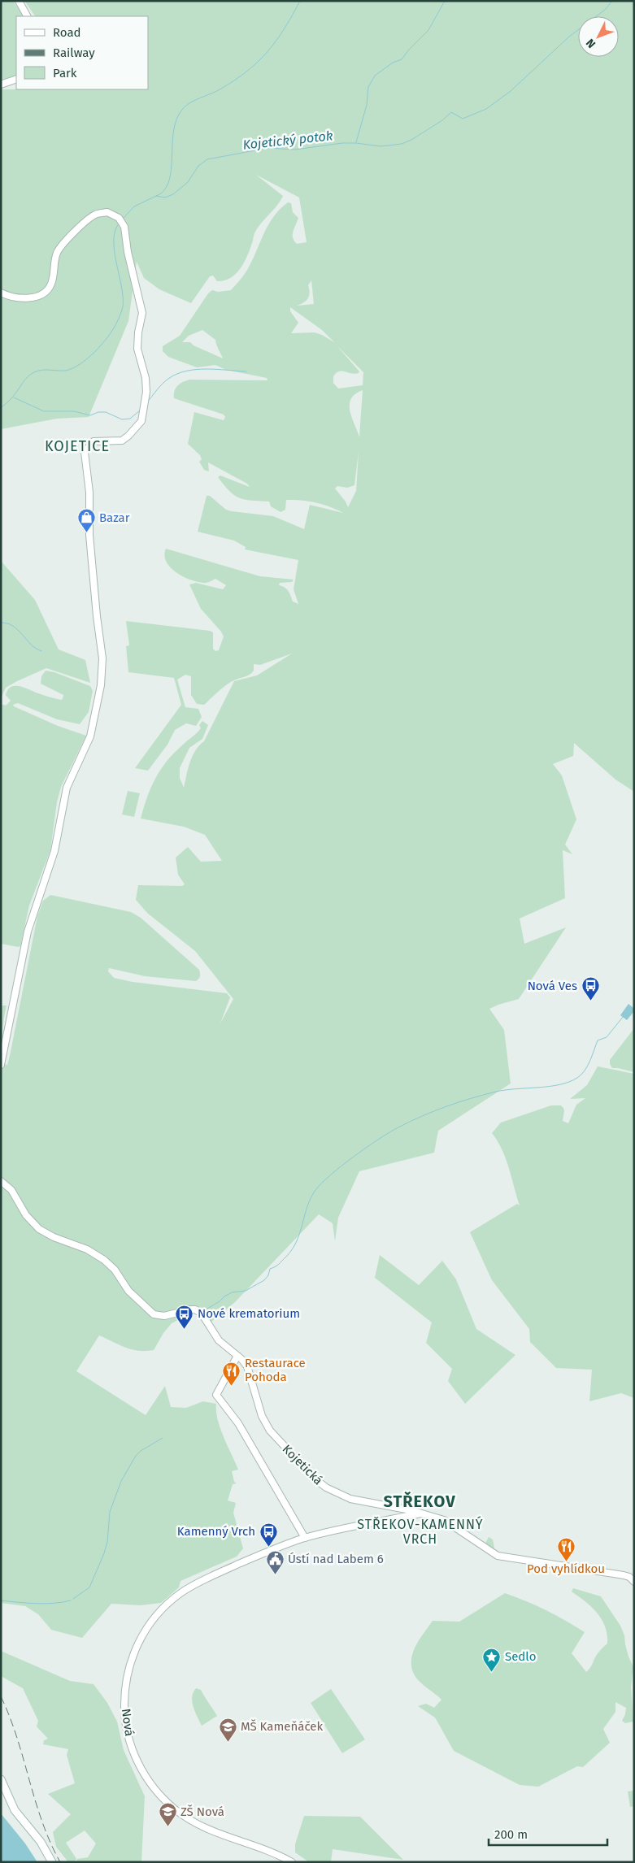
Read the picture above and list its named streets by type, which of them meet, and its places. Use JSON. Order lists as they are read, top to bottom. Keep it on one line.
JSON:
{"streets":{"street":["Kojetická","Nová"]},"crossings":[["Kojetická","Nová"]],"districts":["KOJETICE","STŘEKOV","STŘEKOV-KAMENNÝ VRCH"],"water":["Kojetický potok"],"places":{"shop":["Bazar"],"bus stop":["Nová Ves","Nové krematorium","Kamenný Vrch"],"restaurant":["Restaurace Pohoda","Pod vyhlídkou"],"public building":["Ústí nad Labem 6"],"place":["Sedlo"],"school or university":["MŠ Kameňáček","ZŠ Nová"]},"legend":["Road","Railway","Park"],"scale_bar":"200 m","north":"bottom left"}
